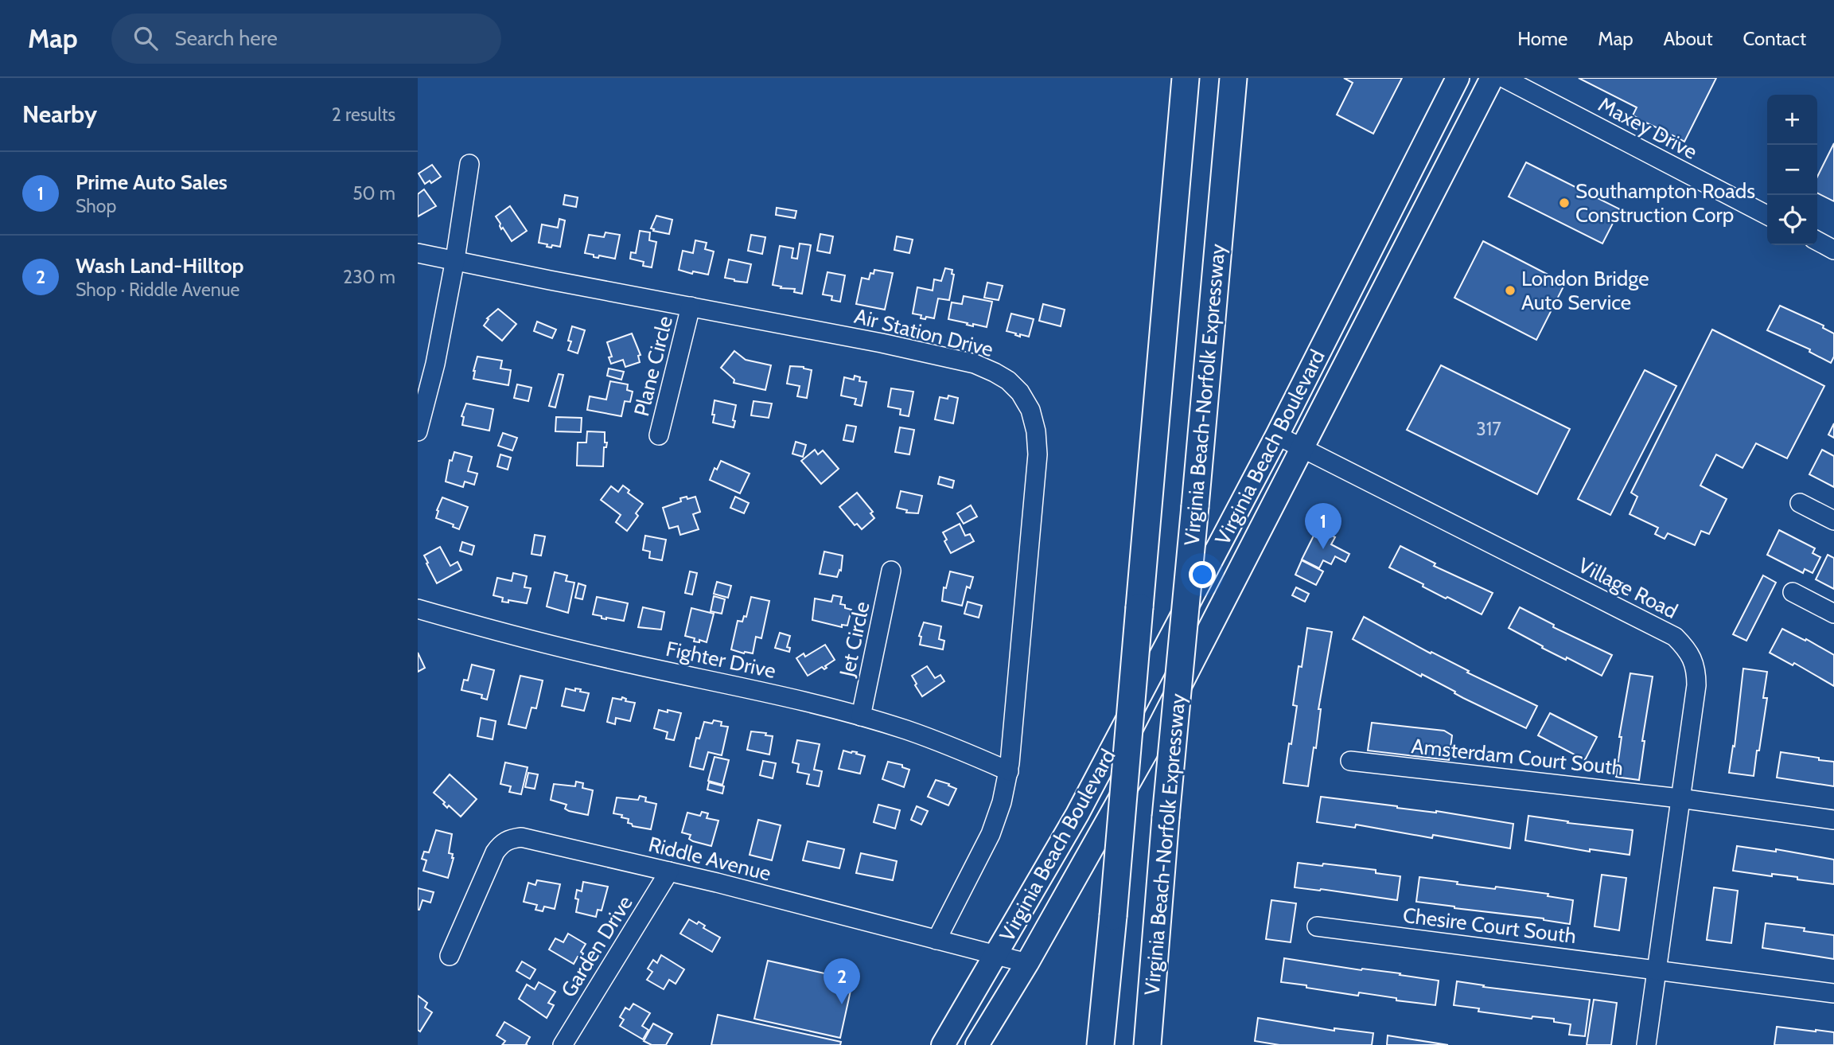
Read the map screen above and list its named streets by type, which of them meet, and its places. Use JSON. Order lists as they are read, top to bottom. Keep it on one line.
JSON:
{"streets":{"highway":["Virginia Beach-Norfolk Expressway"],"main road":["Virginia Beach Boulevard"],"street":["Maxey Drive","Air Station Drive","Plane Circle","Village Road","Jet Circle","Fighter Drive","Amsterdam Court South","Riddle Avenue","Chesire Court South","Garden Drive"]},"crossings":[["Air Station Drive","Plane Circle"],["Air Station Drive","Fighter Drive"],["Air Station Drive","Riddle Avenue"],["Virginia Beach Boulevard","Village Road"],["Virginia Beach Boulevard","Riddle Avenue"],["Village Road","Amsterdam Court South"],["Village Road","Chesire Court South"],["Jet Circle","Fighter Drive"],["Riddle Avenue","Garden Drive"]],"places":["Southampton Roads Construction Corp","London Bridge Auto Service"],"house_numbers":["317"],"page":{"header":"Map","search":"Search here","nav":["Home","Map","About","Contact"],"heading":["Nearby","2 results"],"map_buttons":["+","−"],"list":[{"mark":"1","name":"Prime Auto Sales","note":"Shop","value":"50 m"},{"mark":"2","name":"Wash Land-Hilltop","note":"Shop · Riddle Avenue","value":"230 m"}],"pins":["1","2"]}}
